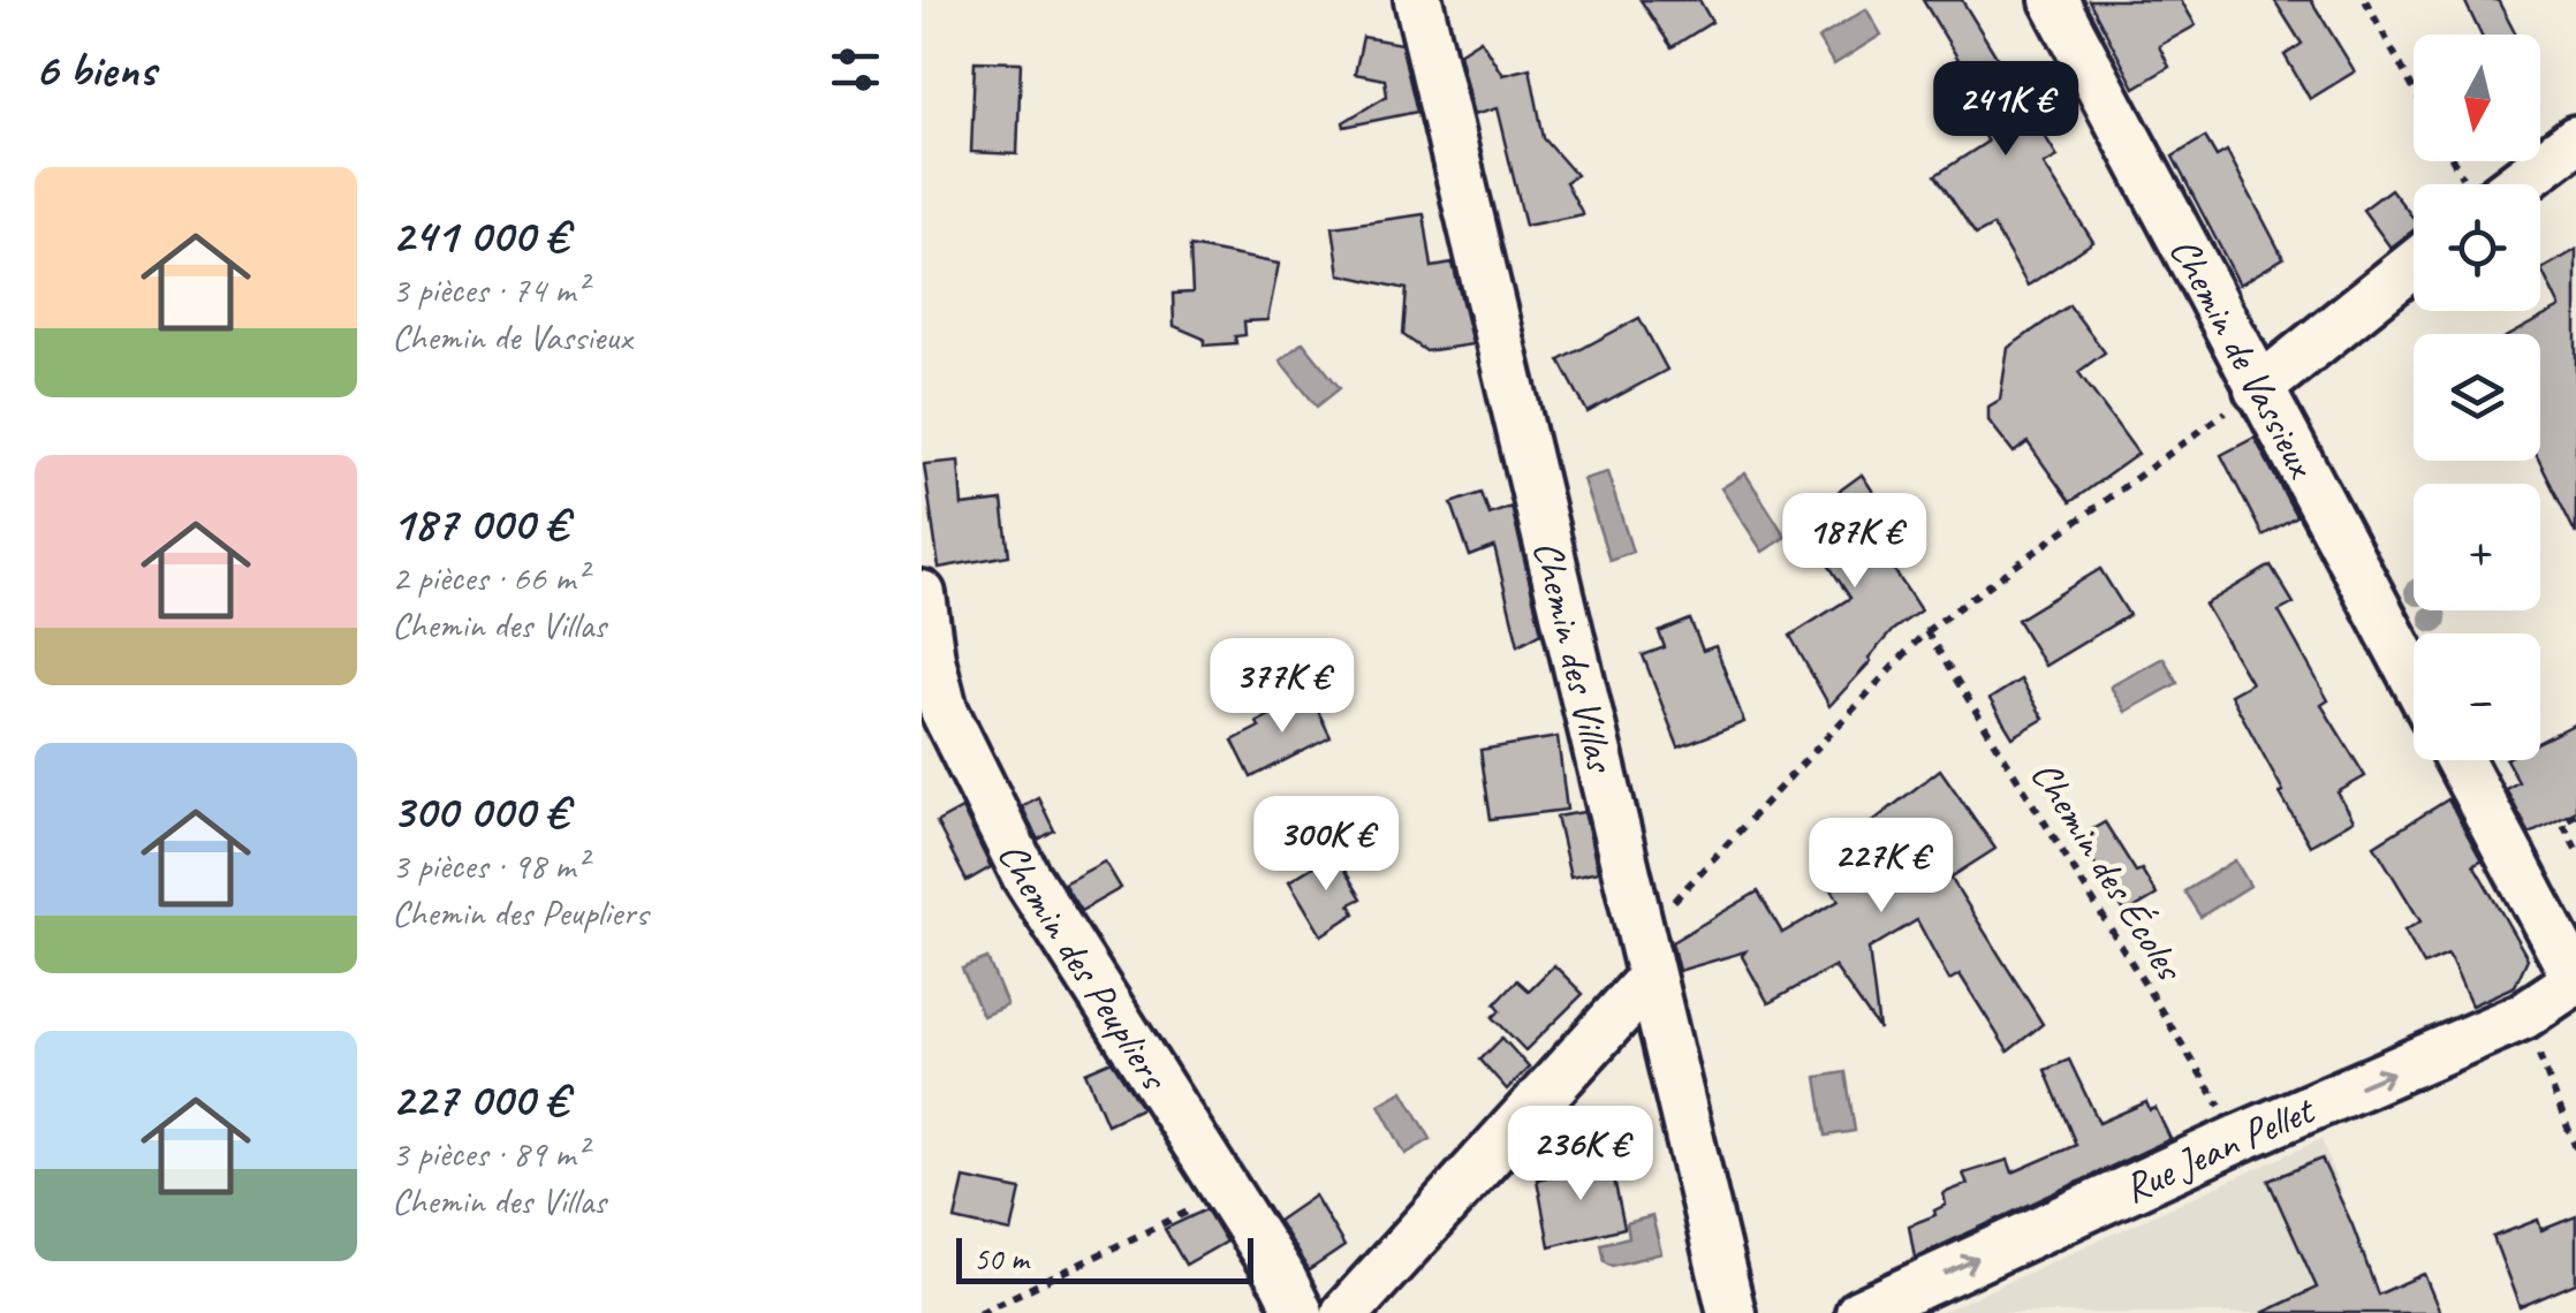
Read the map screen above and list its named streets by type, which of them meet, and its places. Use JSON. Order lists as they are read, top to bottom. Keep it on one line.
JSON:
{"streets":{"street":["Chemin de Vassieux","Chemin des Villas","Chemin des Peupliers","Rue Jean Pellet"],"path":["Chemin des Écoles"]},"crossings":[["Chemin des Écoles","Rue Jean Pellet"]],"one_way":["Rue Jean Pellet"],"scale_bar":"50 m","north":"bottom","page":{"heading":"6 biens","map_buttons":["+","−"],"price":["241K €","187K €","377K €","300K €","227K €","236K €"],"list":[{"name":"241 000 €","note":"3 pièces · 74 m² · Chemin de Vassieux"},{"name":"187 000 €","note":"2 pièces · 66 m² · Chemin des Villas"},{"name":"300 000 €","note":"3 pièces · 98 m² · Chemin des Peupliers"},{"name":"227 000 €","note":"3 pièces · 89 m² · Chemin des Villas"}],"scale":"50 m"}}
